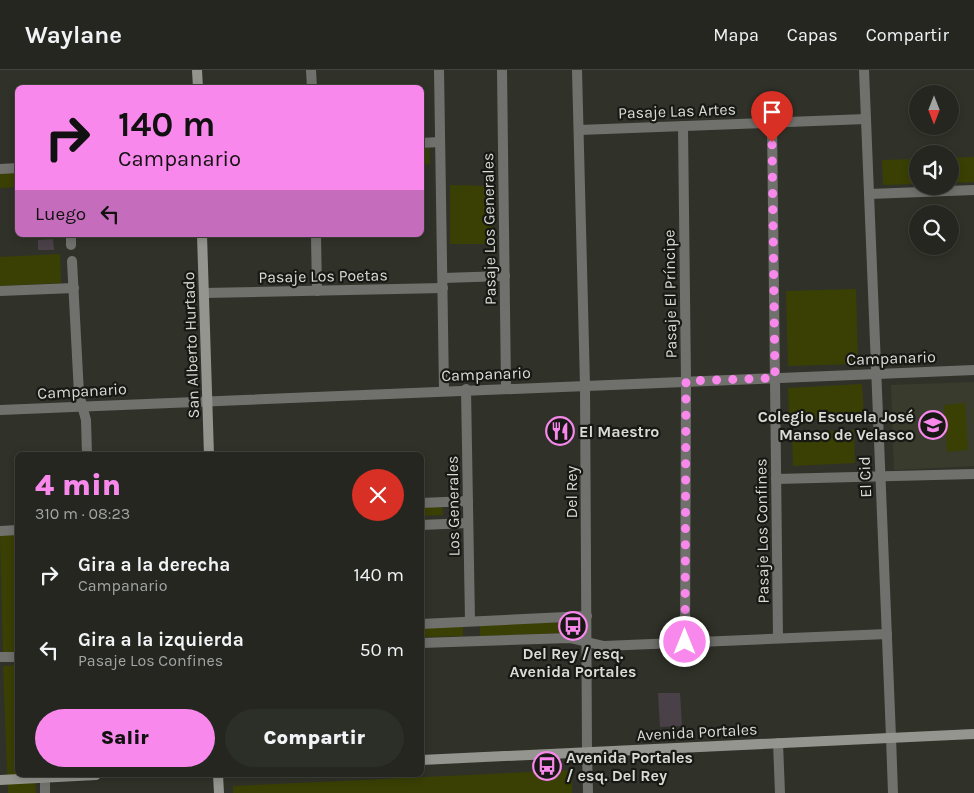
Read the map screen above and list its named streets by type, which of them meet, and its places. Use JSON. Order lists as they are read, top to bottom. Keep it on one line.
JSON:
{"streets":{"main road":["San Alberto Hurtado","Avenida Portales"],"street":["Pasaje Las Artes","Pasaje Los Generales","Pasaje Los Poetas","Pasaje El Príncipe","Campanario","El Cid","Del Rey","Los Generales","Pasaje Los Confines"]},"crossings":[["Pasaje Las Artes","Pasaje El Príncipe"],["Pasaje Las Artes","El Cid"],["Pasaje Las Artes","Del Rey"],["Pasaje Las Artes","Pasaje Los Confines"],["Pasaje Los Generales","Pasaje Los Poetas"],["Pasaje Los Generales","Campanario"],["Pasaje Los Poetas","San Alberto Hurtado"],["Pasaje El Príncipe","Campanario"],["San Alberto Hurtado","Campanario"],["Campanario","El Cid"],["Campanario","Del Rey"],["Campanario","Los Generales"],["Campanario","Pasaje Los Confines"],["El Cid","Avenida Portales"],["Del Rey","Avenida Portales"]],"places":{"school or university":["Colegio Escuela José Manso de Velasco"],"restaurant":["El Maestro"],"bus stop":["Del Rey / esq. Avenida Portales","Avenida Portales / esq. Del Rey"]},"north":"bottom","page":{"header":"Waylane","nav":["Mapa","Capas","Compartir"],"turn":["140 m","Campanario"],"then":"Luego","heading":["4 min","310 m · 08:23"],"list":[{"name":"Gira a la derecha","note":"Campanario","value":"140 m"},{"name":"Gira a la izquierda","note":"Pasaje Los Confines","value":"50 m"}],"buttons":["Salir","Compartir"]}}
